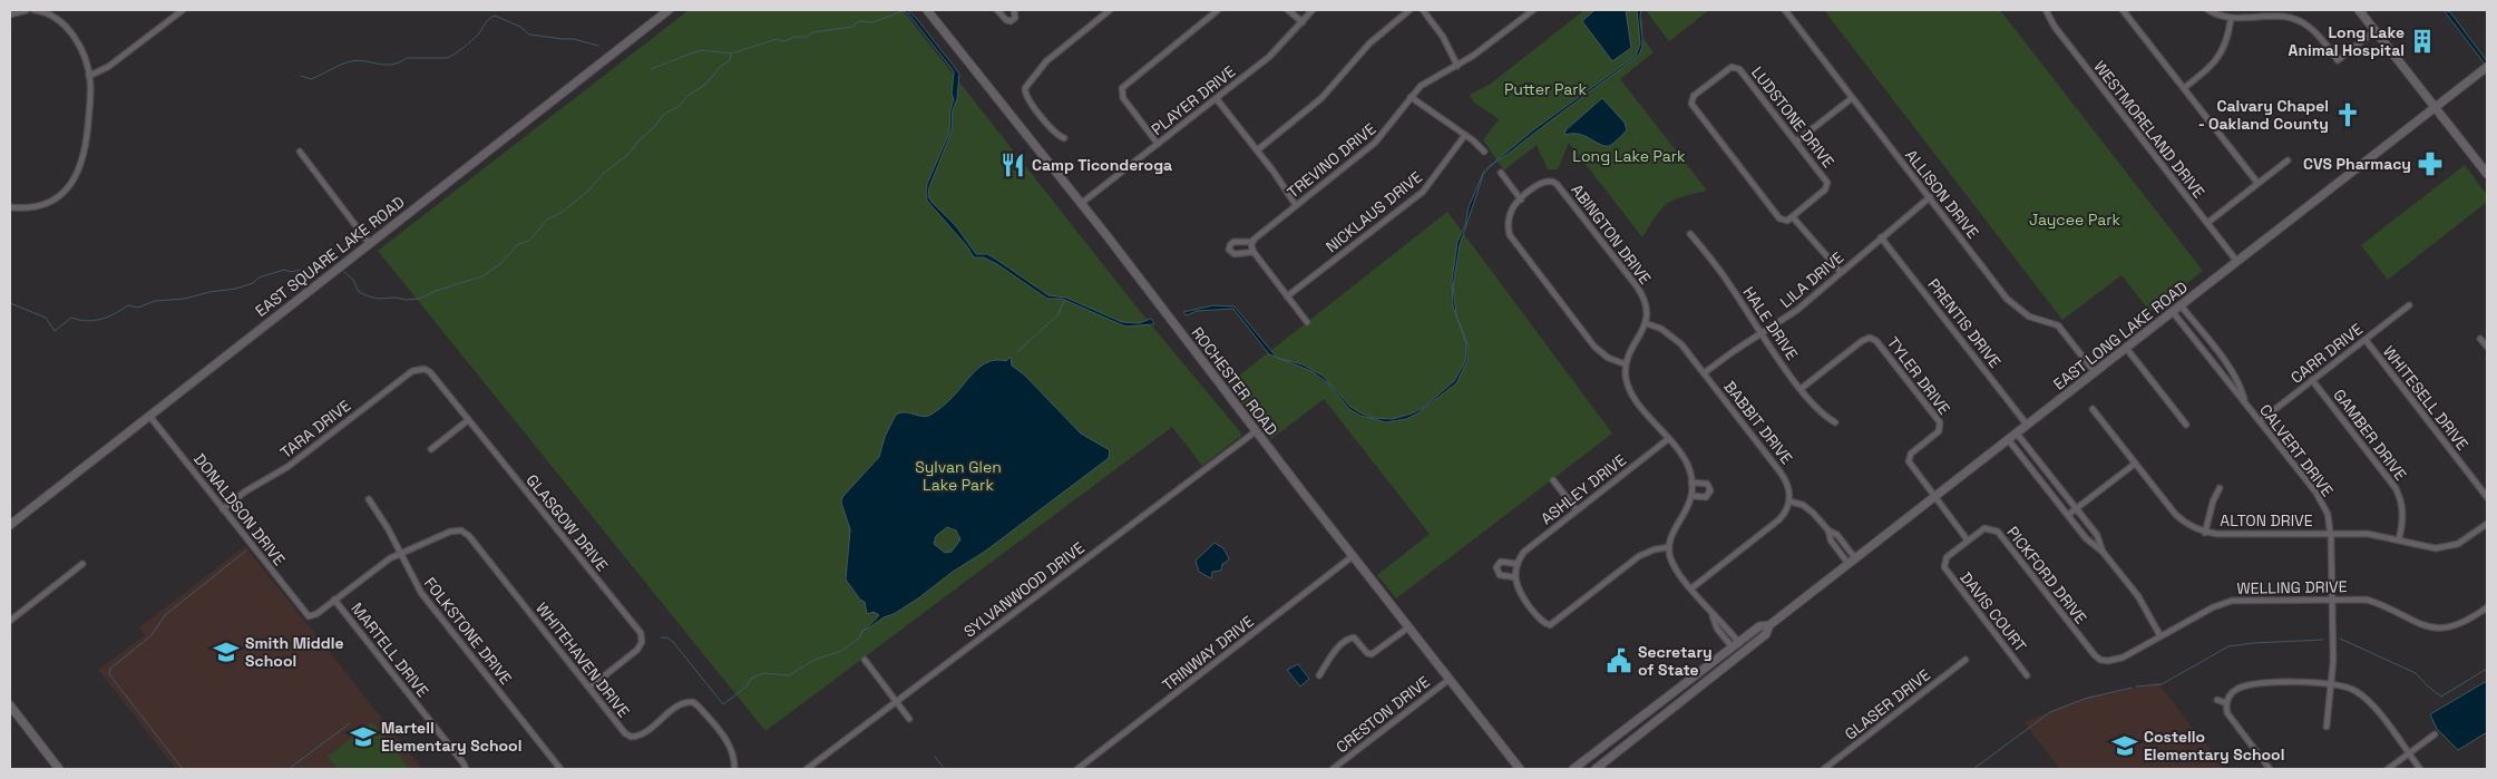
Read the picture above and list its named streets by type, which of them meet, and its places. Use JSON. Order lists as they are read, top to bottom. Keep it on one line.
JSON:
{"streets":{"main road":["EAST SQUARE LAKE ROAD","EAST LONG LAKE ROAD","ROCHESTER ROAD"],"street":["PLAYER DRIVE","LUDSTONE DRIVE","WESTMORELAND DRIVE","TREVINO DRIVE","ALLISON DRIVE","NICKLAUS DRIVE","ABINGTON DRIVE","LILA DRIVE","HALE DRIVE","PRENTIS DRIVE","CARR DRIVE","TYLER DRIVE","WHITESELL DRIVE","BABBIT DRIVE","TARA DRIVE","GAMBER DRIVE","CALVERT DRIVE","ASHLEY DRIVE","DONALDSON DRIVE","ALTON DRIVE","GLASGOW DRIVE","PICKFORD DRIVE","WELLING DRIVE","SYLVANWOOD DRIVE","DAVIS COURT","FOLKSTONE DRIVE","MARTELL DRIVE","TRINWAY DRIVE","WHITEHAVEN DRIVE","GLASER DRIVE","CRESTON DRIVE"]},"crossings":[["PLAYER DRIVE","ROCHESTER ROAD"],["WESTMORELAND DRIVE","EAST LONG LAKE ROAD"],["ALLISON DRIVE","LILA DRIVE"],["ALLISON DRIVE","EAST LONG LAKE ROAD"],["ABINGTON DRIVE","BABBIT DRIVE"],["EAST SQUARE LAKE ROAD","DONALDSON DRIVE"],["LILA DRIVE","HALE DRIVE"],["LILA DRIVE","PRENTIS DRIVE"],["LILA DRIVE","BABBIT DRIVE"],["HALE DRIVE","TYLER DRIVE"],["PRENTIS DRIVE","EAST LONG LAKE ROAD"],["EAST LONG LAKE ROAD","TYLER DRIVE"],["EAST LONG LAKE ROAD","CALVERT DRIVE"],["CARR DRIVE","WHITESELL DRIVE"],["CARR DRIVE","GAMBER DRIVE"],["CARR DRIVE","CALVERT DRIVE"],["ROCHESTER ROAD","SYLVANWOOD DRIVE"],["ROCHESTER ROAD","TRINWAY DRIVE"],["ROCHESTER ROAD","CRESTON DRIVE"],["TARA DRIVE","DONALDSON DRIVE"],["TARA DRIVE","GLASGOW DRIVE"],["GAMBER DRIVE","ALTON DRIVE"],["CALVERT DRIVE","ALTON DRIVE"],["CALVERT DRIVE","WELLING DRIVE"],["DONALDSON DRIVE","MARTELL DRIVE"],["GLASGOW DRIVE","WHITEHAVEN DRIVE"],["PICKFORD DRIVE","WELLING DRIVE"],["PICKFORD DRIVE","DAVIS COURT"],["FOLKSTONE DRIVE","WHITEHAVEN DRIVE"]],"parks":["Putter Park","Long Lake Park","Jaycee Park","Sylvan Glen Lake Park"],"places":{"building":["Long Lake Animal Hospital"],"church":["Calvary Chapel - Oakland County"],"pharmacy":["CVS Pharmacy"],"restaurant":["Camp Ticonderoga"],"school or university":["Smith Middle School","Martell Elementary School","Costello Elementary School"],"public building":["Secretary of State"]}}
